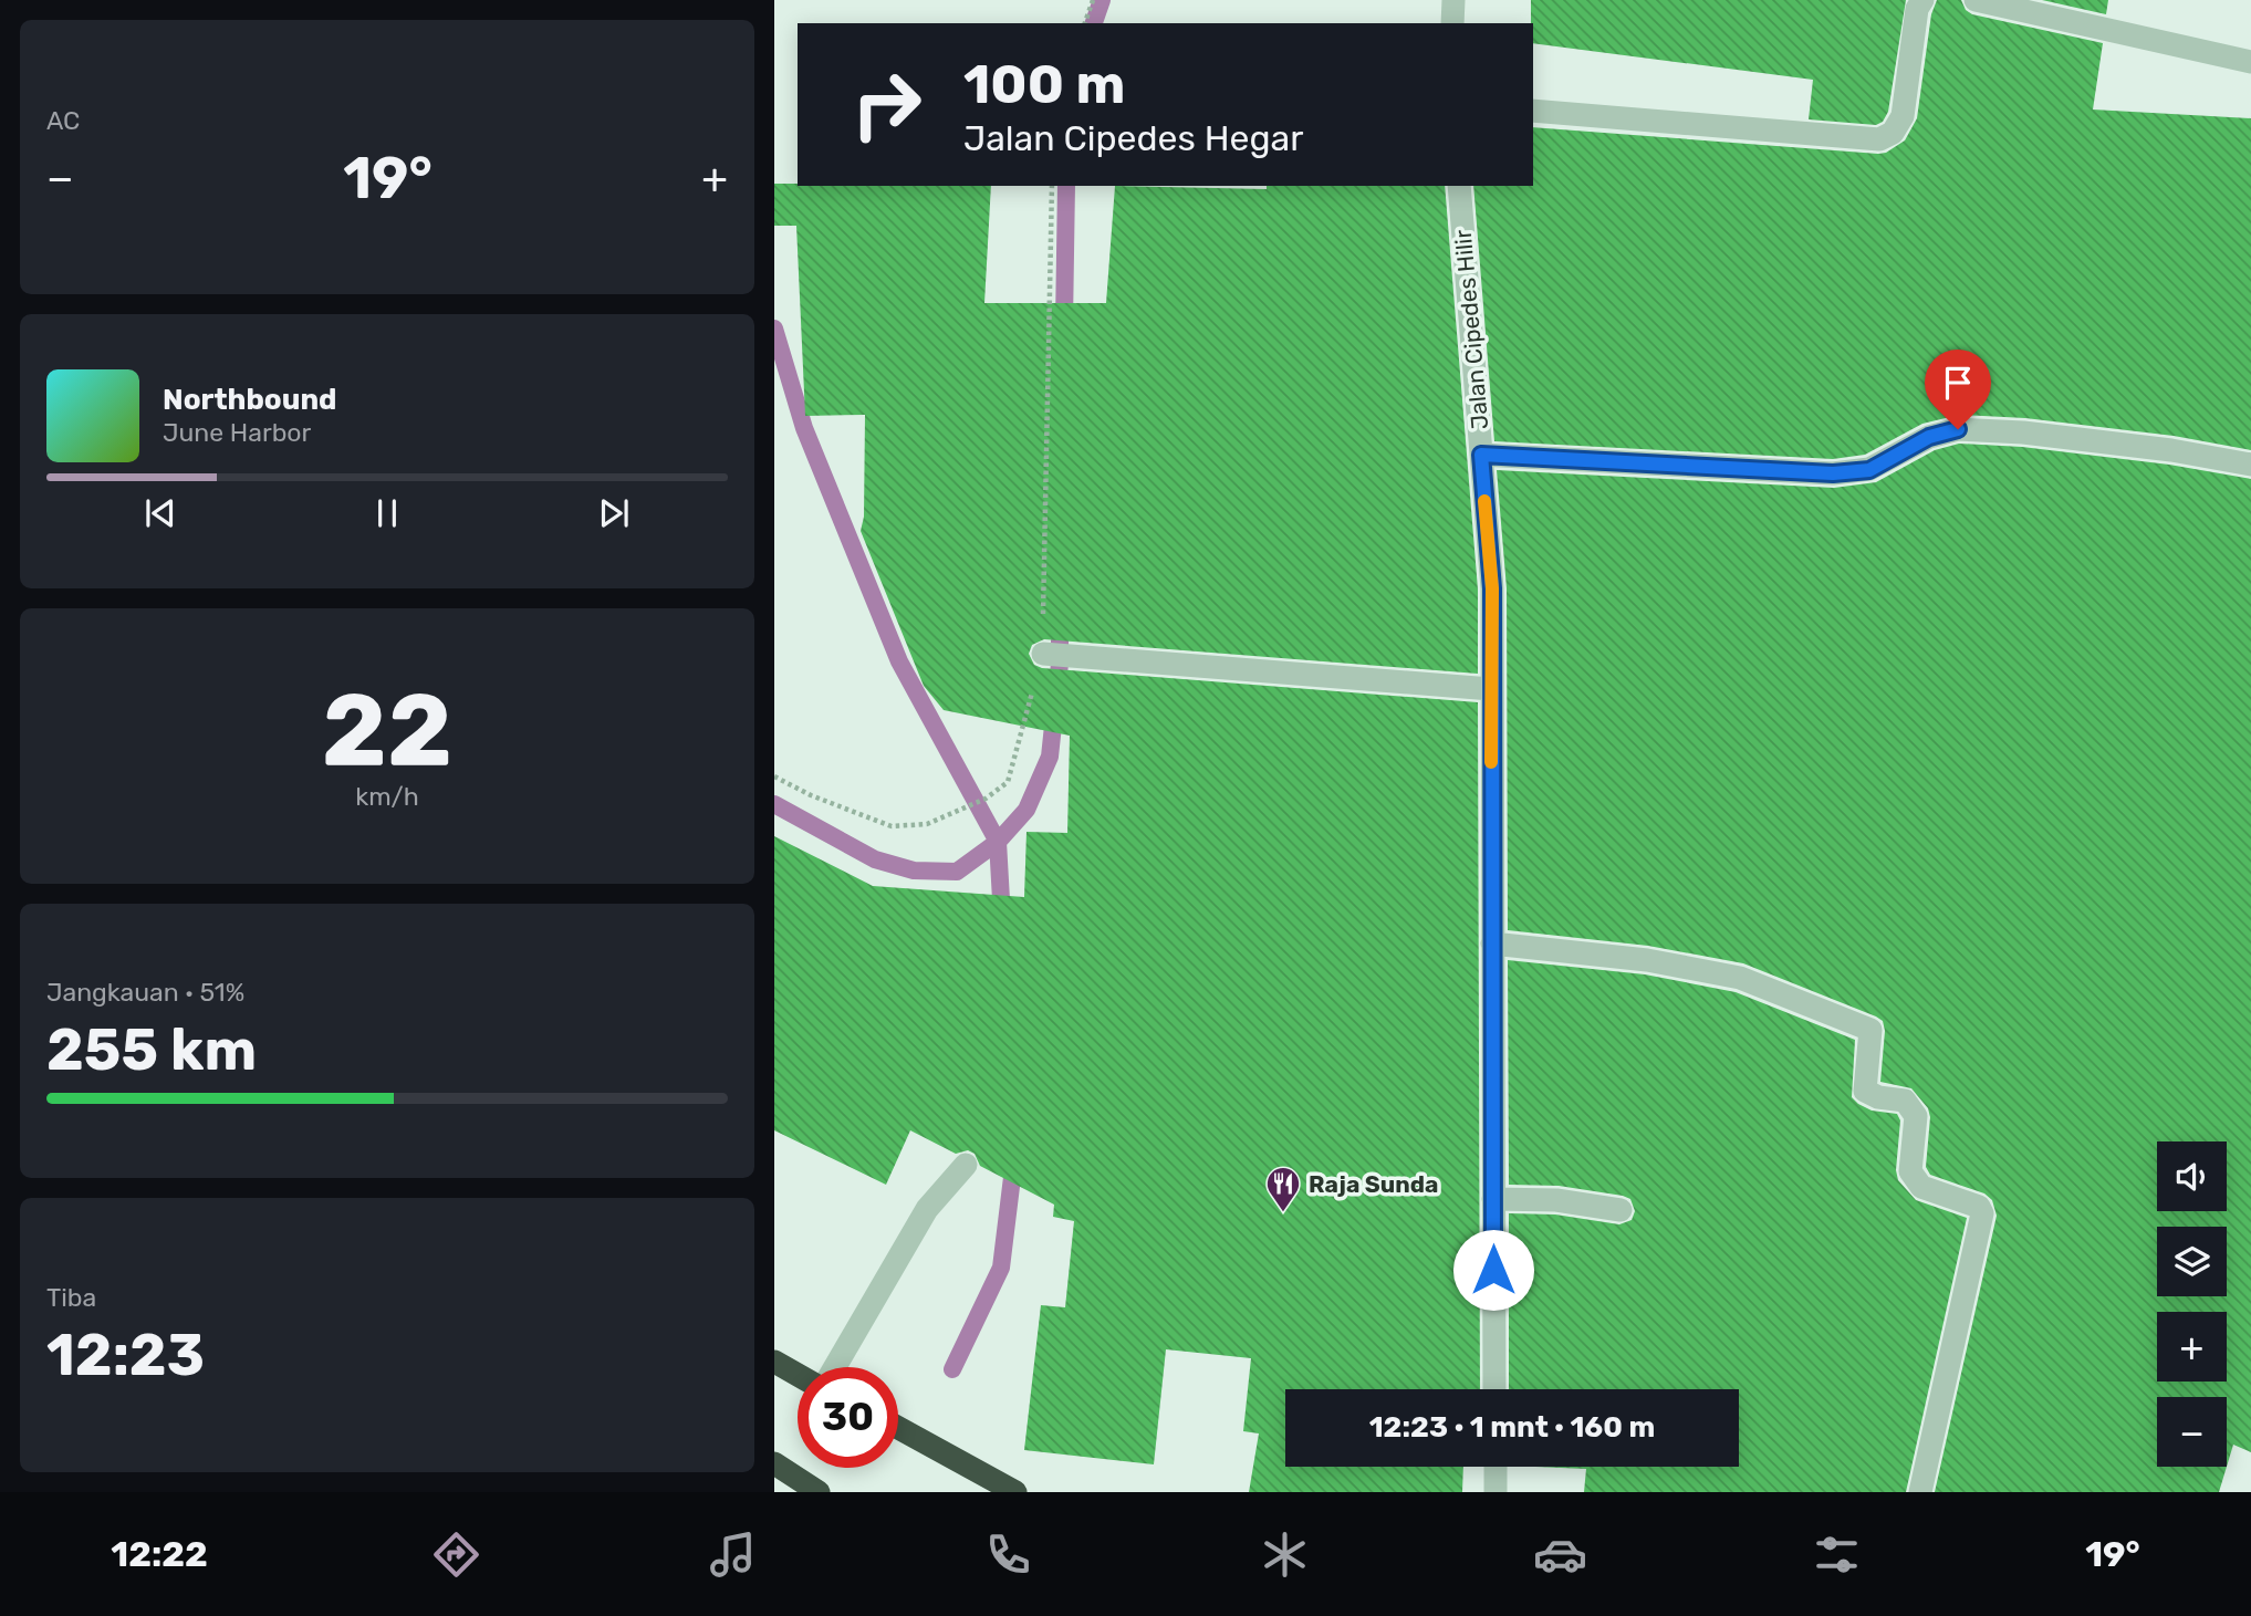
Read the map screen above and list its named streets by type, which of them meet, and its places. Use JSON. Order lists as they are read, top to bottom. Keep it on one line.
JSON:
{"streets":{"street":["Jalan Cipedes Hilir"]},"places":{"restaurant":["Raja Sunda"]},"page":{"tile":["AC",["22","km/h"],["Jangkauan · 51%","255 km"],["Tiba","12:23"]],"turn":["100 m","Jalan Cipedes Hegar"],"heat":["−","19°","+"],"song":["Northbound","June Harbor"],"map_buttons":["+","−"],"limit":"30","trip":"12:23 · 1 mnt · 160 m","tabs":["12:22","19°"]}}
